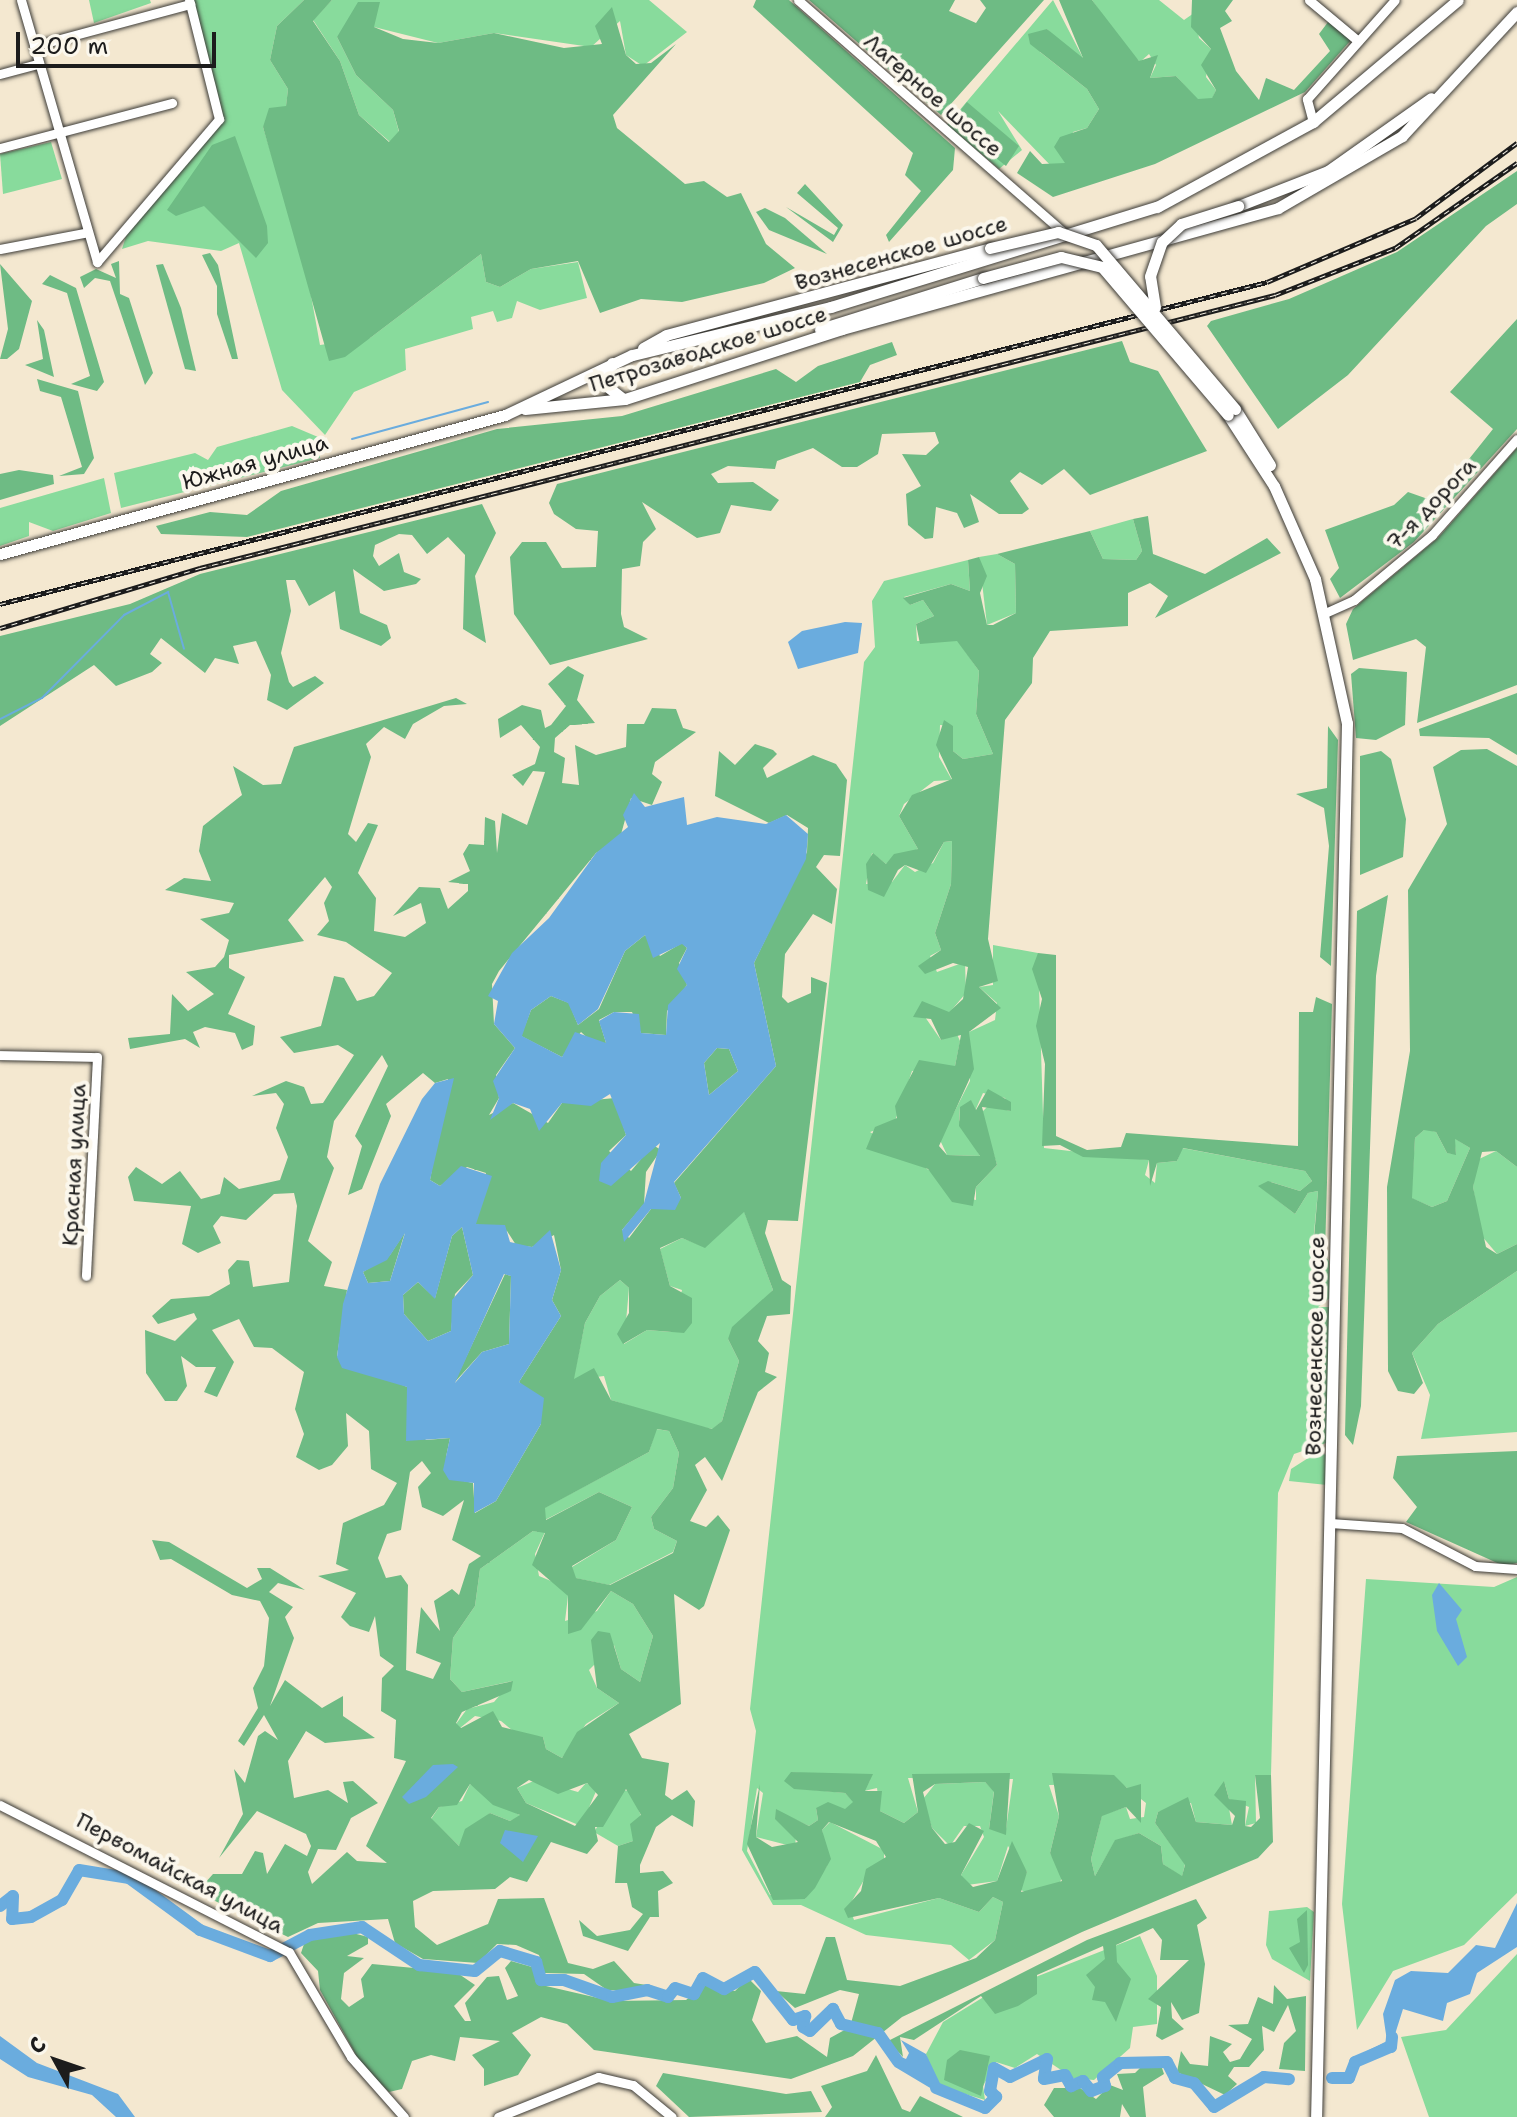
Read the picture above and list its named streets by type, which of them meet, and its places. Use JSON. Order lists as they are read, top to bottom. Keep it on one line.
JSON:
{"streets":{"main road":["Вознесенское шоссе","Петрозаводское шоссе","Южная улица"],"street":["Лагерное шоссе","7-я дорога","Красная улица","Первомайская улица"]},"crossings":[["Лагерное шоссе","Петрозаводское шоссе"],["Вознесенское шоссе","Петрозаводское шоссе"],["Вознесенское шоссе","7-я дорога"],["Петрозаводское шоссе","Южная улица"]],"scale_bar":"200 m","north":"top left"}
